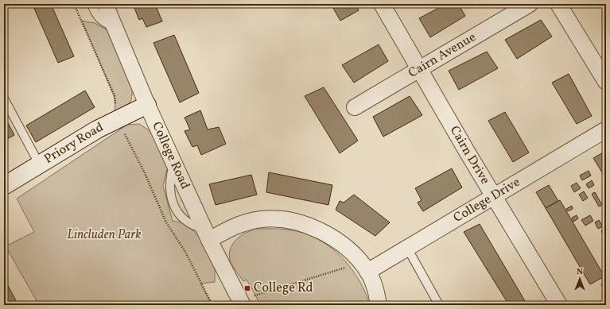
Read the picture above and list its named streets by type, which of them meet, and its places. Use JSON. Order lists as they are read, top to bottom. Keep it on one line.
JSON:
{"streets":{"street":["Cairn Avenue","Priory Road","Cairn Drive","College Road","College Drive"]},"crossings":[["Cairn Avenue","Cairn Drive"],["Priory Road","College Road"],["Cairn Drive","College Drive"]],"parks":["Lincluden Park"],"places":{"transit":["College Rd"]},"north":"top"}
